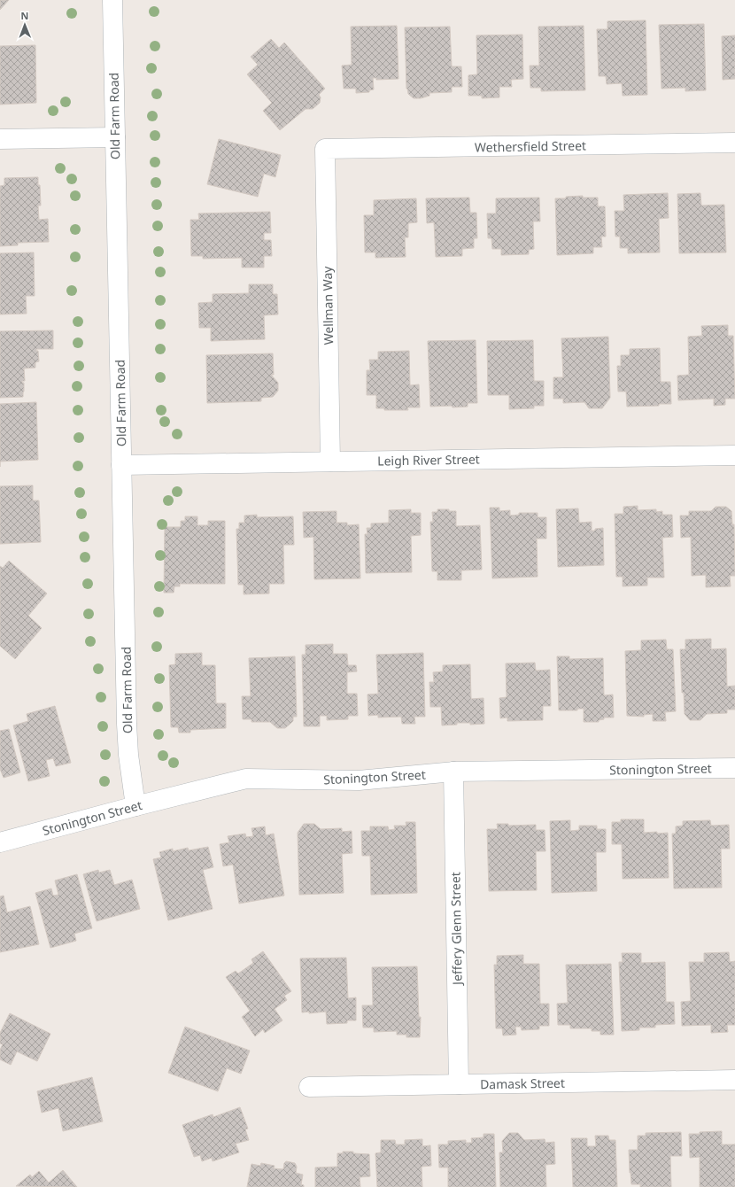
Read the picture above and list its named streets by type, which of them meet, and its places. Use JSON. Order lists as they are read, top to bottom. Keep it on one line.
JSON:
{"streets":{"street":["Old Farm Road","Wethersfield Street","Wellman Way","Leigh River Street","Stonington Street","Jeffery Glenn Street","Damask Street"]},"crossings":[["Old Farm Road","Leigh River Street"],["Old Farm Road","Stonington Street"],["Wethersfield Street","Wellman Way"],["Wellman Way","Leigh River Street"],["Stonington Street","Jeffery Glenn Street"],["Jeffery Glenn Street","Damask Street"]],"north":"top"}
